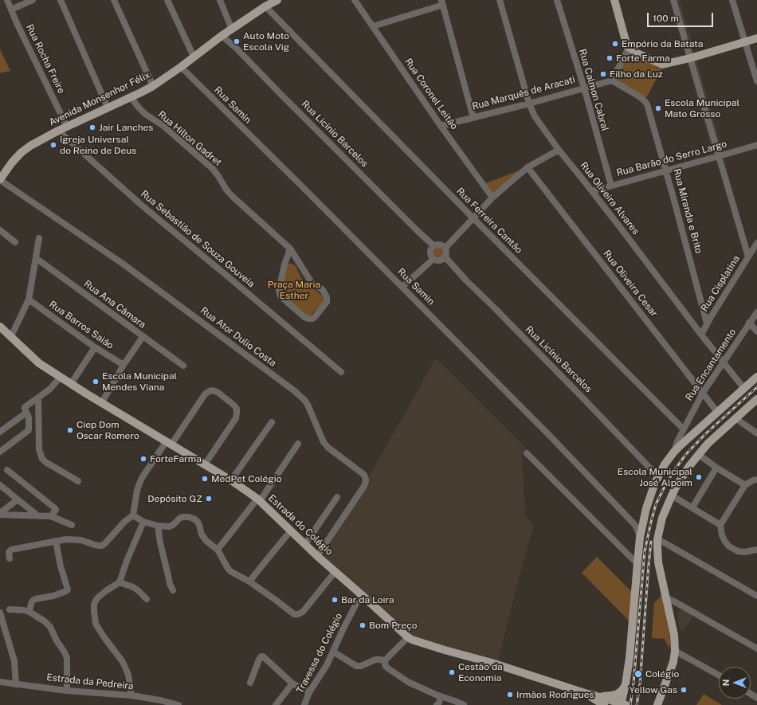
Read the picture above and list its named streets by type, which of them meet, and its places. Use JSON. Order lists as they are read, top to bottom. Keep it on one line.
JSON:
{"streets":{"main road":["Avenida Monsenhor Félix","Estrada do Colégio"],"street":["Rua Rocha Freire","Rua Calmon Cabral","Rua Marquês de Aracati","Rua Coronel Leitão","Rua Samin","Rua Licínio Barcelos","Rua Hilton Gadret","Rua Barão do Serro Largo","Rua Oliveira Alvares","Rua Miranda e Brito","Rua Ferreira Cantão","Rua Sebastião de Souza Gouveia","Rua Oliveira Cesar","Rua Cisplatina","Rua Ana Câmara","Rua Barros Saião","Rua Ator Dulio Costa","Rua Encantamento","Travessa do Colégio","Estrada da Pedreira"]},"crossings":[["Rua Rocha Freire","Avenida Monsenhor Félix"],["Rua Calmon Cabral","Rua Marquês de Aracati"],["Rua Calmon Cabral","Rua Barão do Serro Largo"],["Rua Marquês de Aracati","Rua Coronel Leitão"],["Rua Marquês de Aracati","Rua Oliveira Alvares"],["Rua Marquês de Aracati","Rua Miranda e Brito"],["Avenida Monsenhor Félix","Rua Samin"],["Avenida Monsenhor Félix","Rua Licínio Barcelos"],["Avenida Monsenhor Félix","Rua Hilton Gadret"],["Avenida Monsenhor Félix","Rua Ferreira Cantão"],["Avenida Monsenhor Félix","Rua Sebastião de Souza Gouveia"],["Avenida Monsenhor Félix","Rua Ator Dulio Costa"],["Rua Barão do Serro Largo","Rua Oliveira Alvares"],["Rua Barão do Serro Largo","Rua Miranda e Brito"],["Rua Oliveira Alvares","Rua Cisplatina"],["Rua Oliveira Alvares","Rua Encantamento"],["Rua Miranda e Brito","Rua Cisplatina"],["Rua Ferreira Cantão","Rua Encantamento"],["Rua Oliveira Cesar","Rua Encantamento"],["Rua Ator Dulio Costa","Estrada do Colégio"],["Estrada do Colégio","Travessa do Colégio"]],"parks":["Praça Maria Esther"],"places":["Auto Moto Escola Vig","Empório da Batata","Forte Farma","Filho da Luz","Escola Municipal Mato Grosso","Jair Lanches","Igreja Universal do Reino de Deus","Escola Municipal Mendes Viana","Ciep Dom Oscar Romero","ForteFarma","Escola Municipal José Alpoim","MedPet Colégio","Depósito GZ","Bar da Loira","Bom Preço","Cestão da Economia","Colégio","Yellow Gas","Irmãos Rodrigues"],"scale_bar":"100 m","north":"left"}
